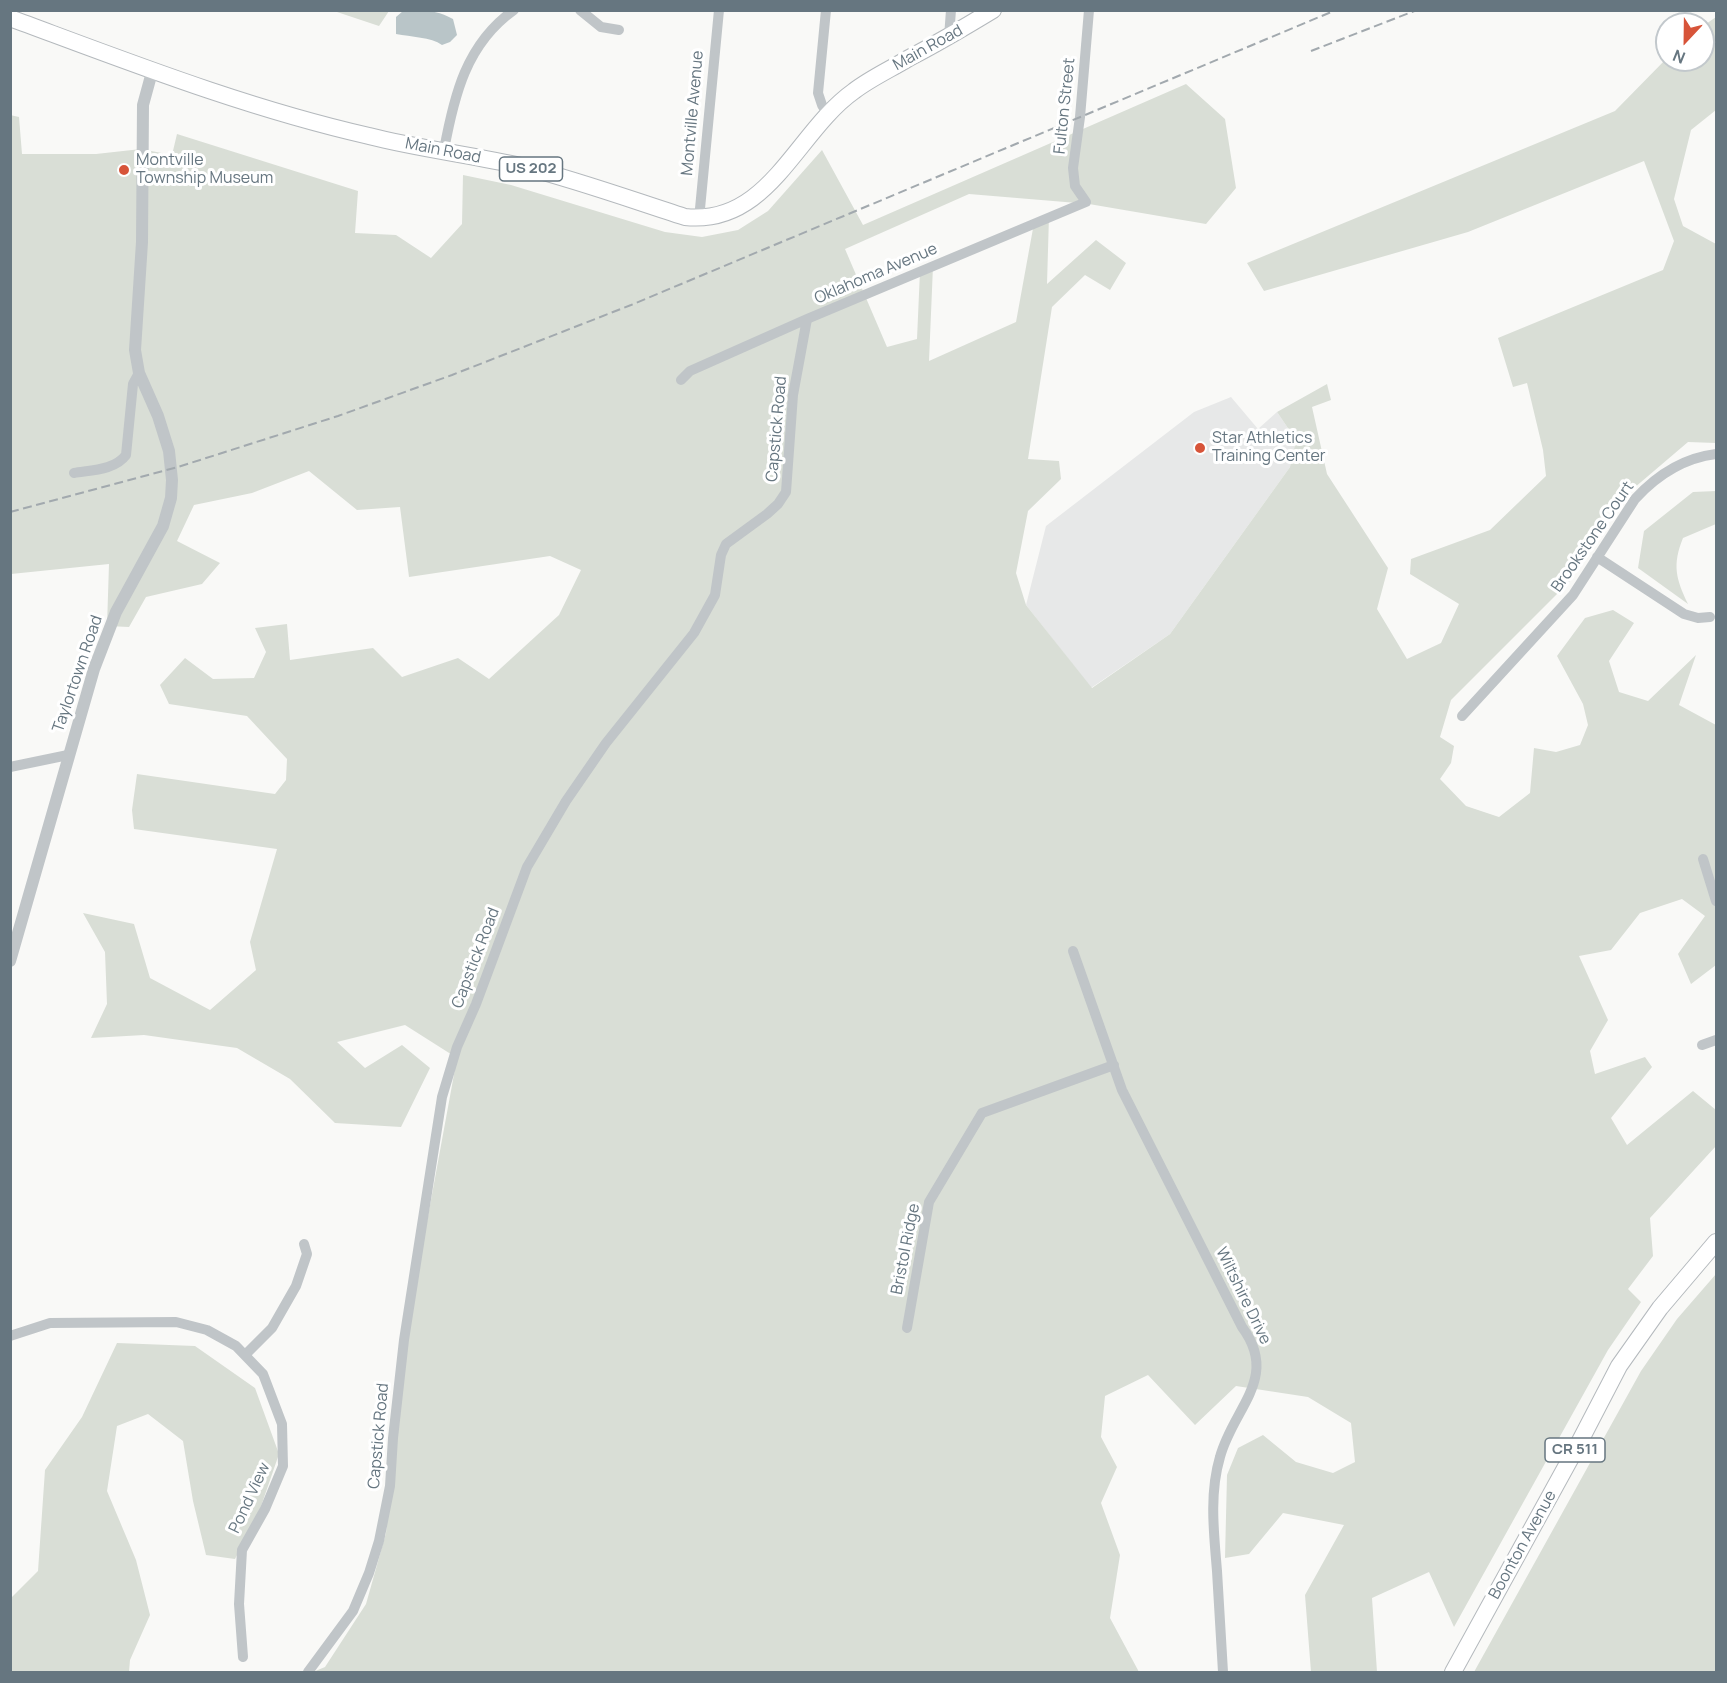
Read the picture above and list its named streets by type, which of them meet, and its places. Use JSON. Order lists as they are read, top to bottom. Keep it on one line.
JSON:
{"streets":{"main road":["Main Road","US 202","CR 511","Boonton Avenue"],"street":["Fulton Street","Montville Avenue","Oklahoma Avenue","Capstick Road","Brookstone Court","Taylortown Road","Bristol Ridge","Wiltshire Drive","Pond View"]},"crossings":[["Main Road","Montville Avenue"],["Main Road","Taylortown Road"],["Fulton Street","Oklahoma Avenue"],["Oklahoma Avenue","Capstick Road"],["Bristol Ridge","Wiltshire Drive"]],"places":["Montville Township Museum","Star Athletics Training Center"],"north":"bottom"}
